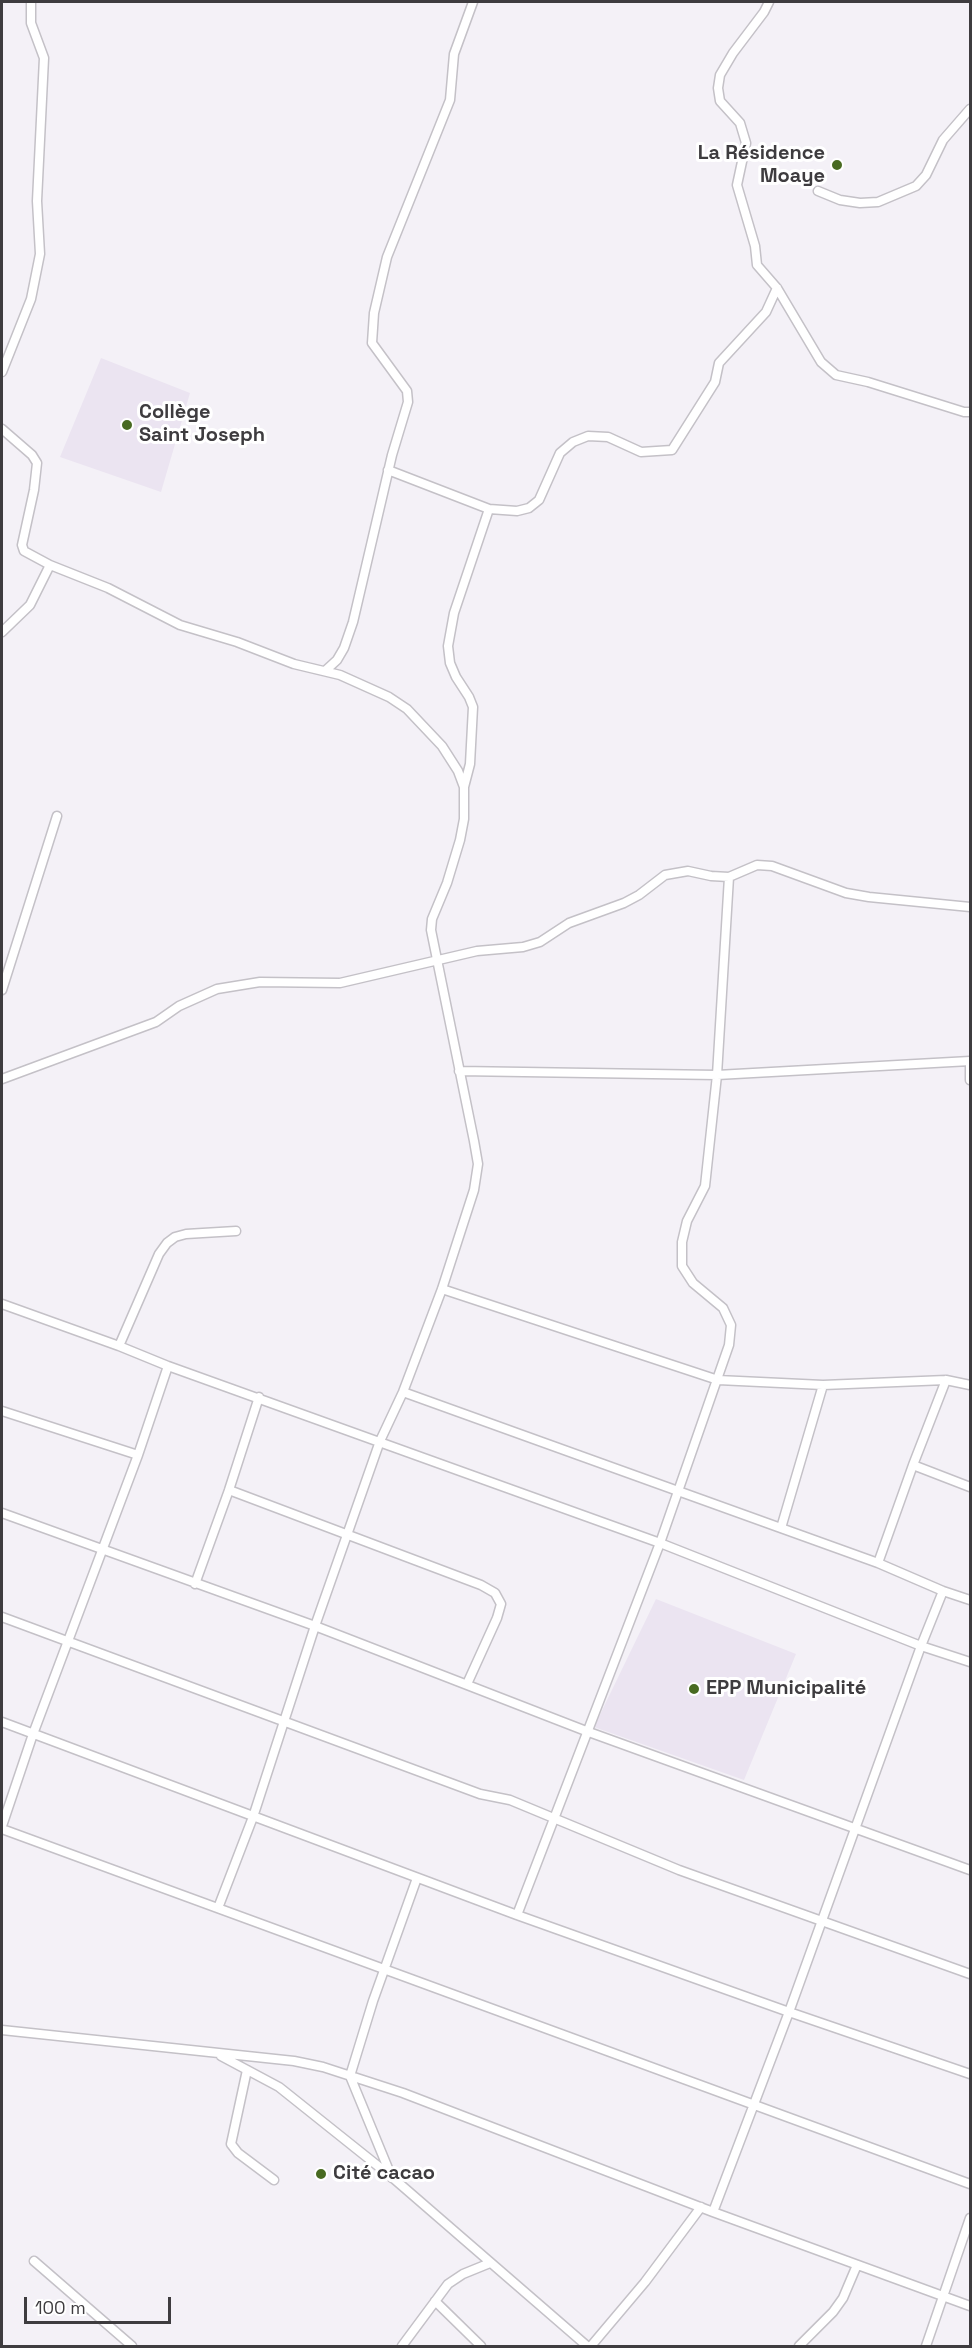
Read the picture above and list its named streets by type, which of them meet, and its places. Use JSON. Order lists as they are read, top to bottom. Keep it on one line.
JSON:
{"places":["La Résidence Moaye","Collège Saint Joseph","EPP Municipalité","Cité cacao"],"scale_bar":"100 m"}
